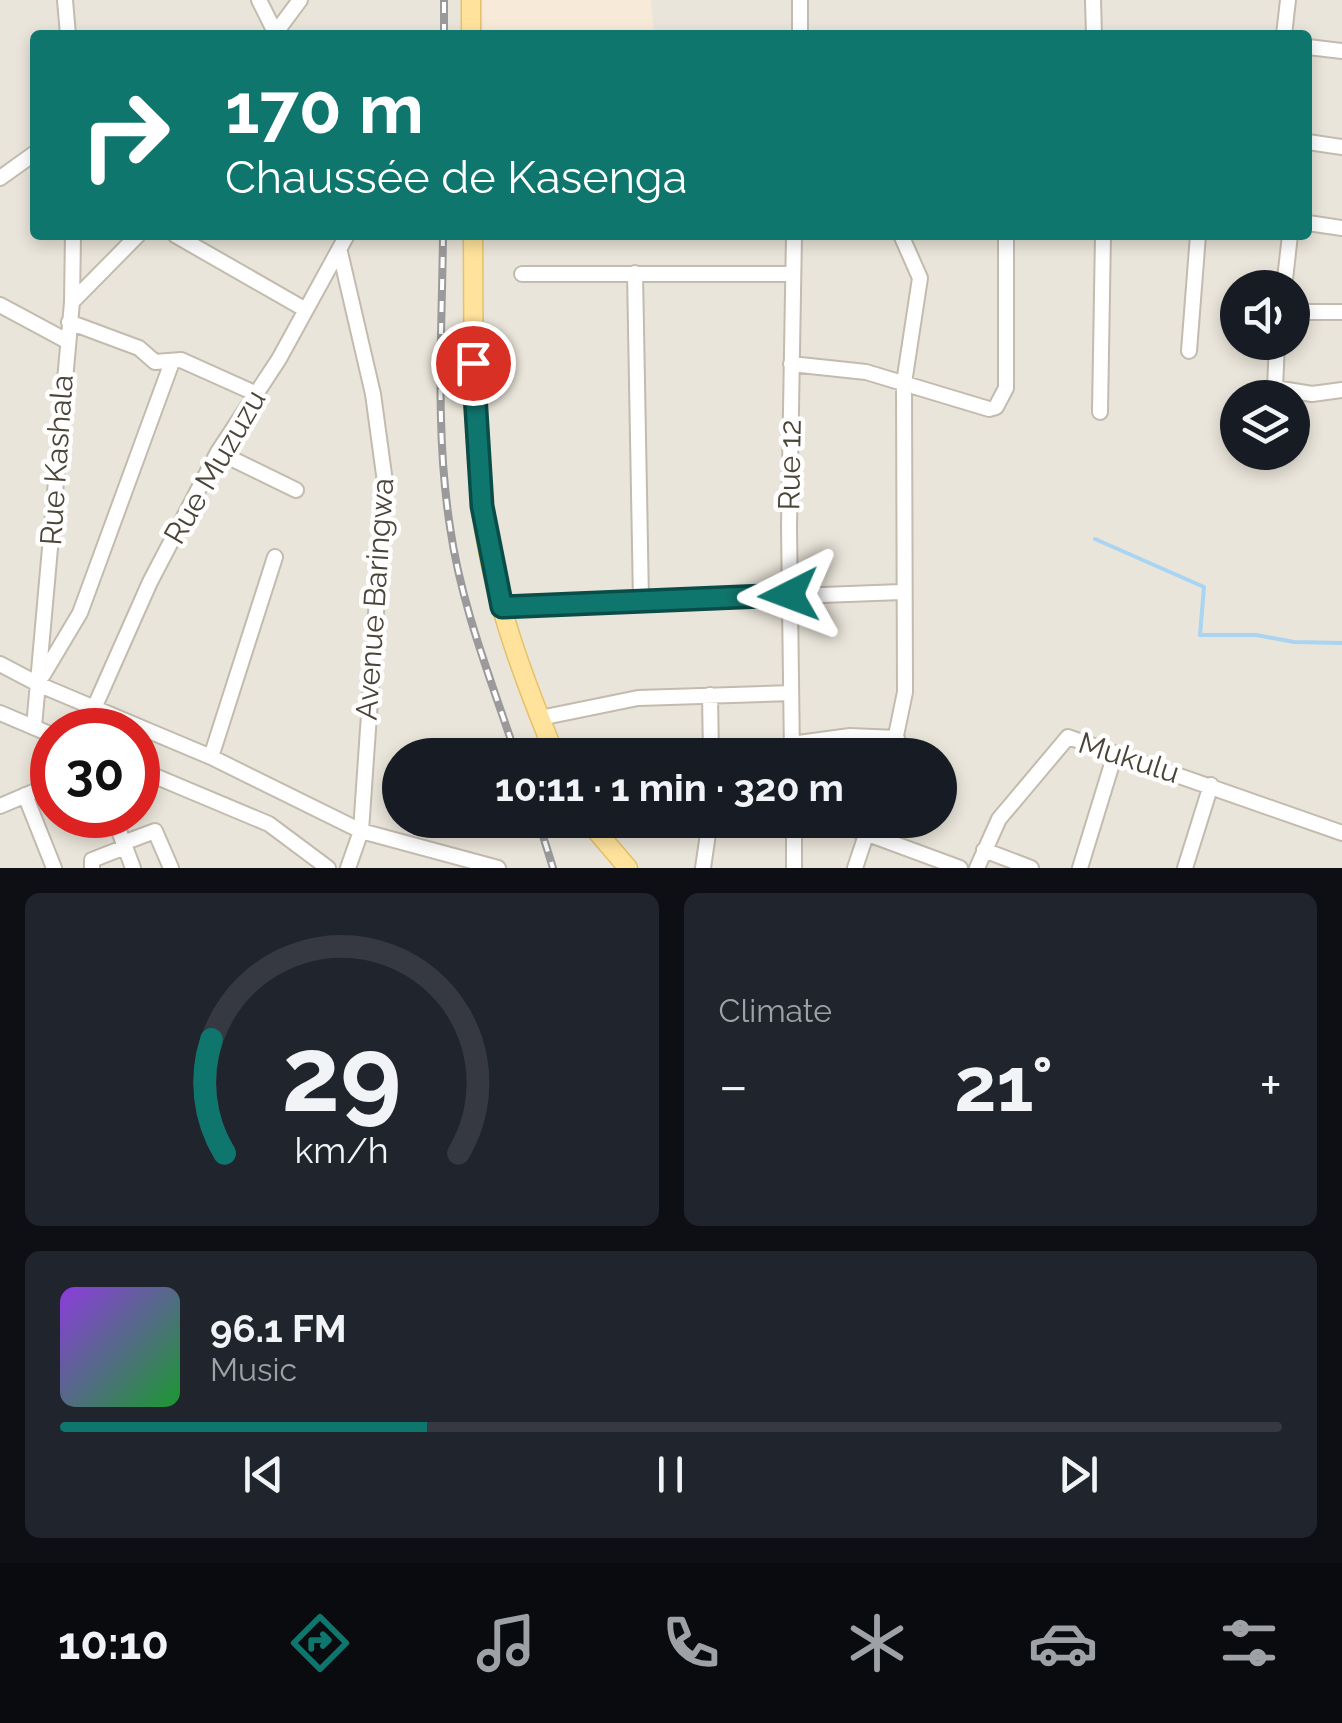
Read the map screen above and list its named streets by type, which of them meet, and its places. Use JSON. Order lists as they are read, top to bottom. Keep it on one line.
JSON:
{"streets":{"street":["Rue Kashala","Rue 12","Rue Muzuzu","Avenue Baringwa","Mukulu"]},"crossings":[["Rue Muzuzu","Avenue Baringwa"]],"page":{"turn":["170 m","Chaussée de Kasenga"],"limit":"30","trip":"10:11 · 1 min · 320 m","tile":"Climate","heat":["−","21°","+"],"song":["96.1 FM","Music"],"tabs":"10:10","gauge":["29","km/h"]}}
